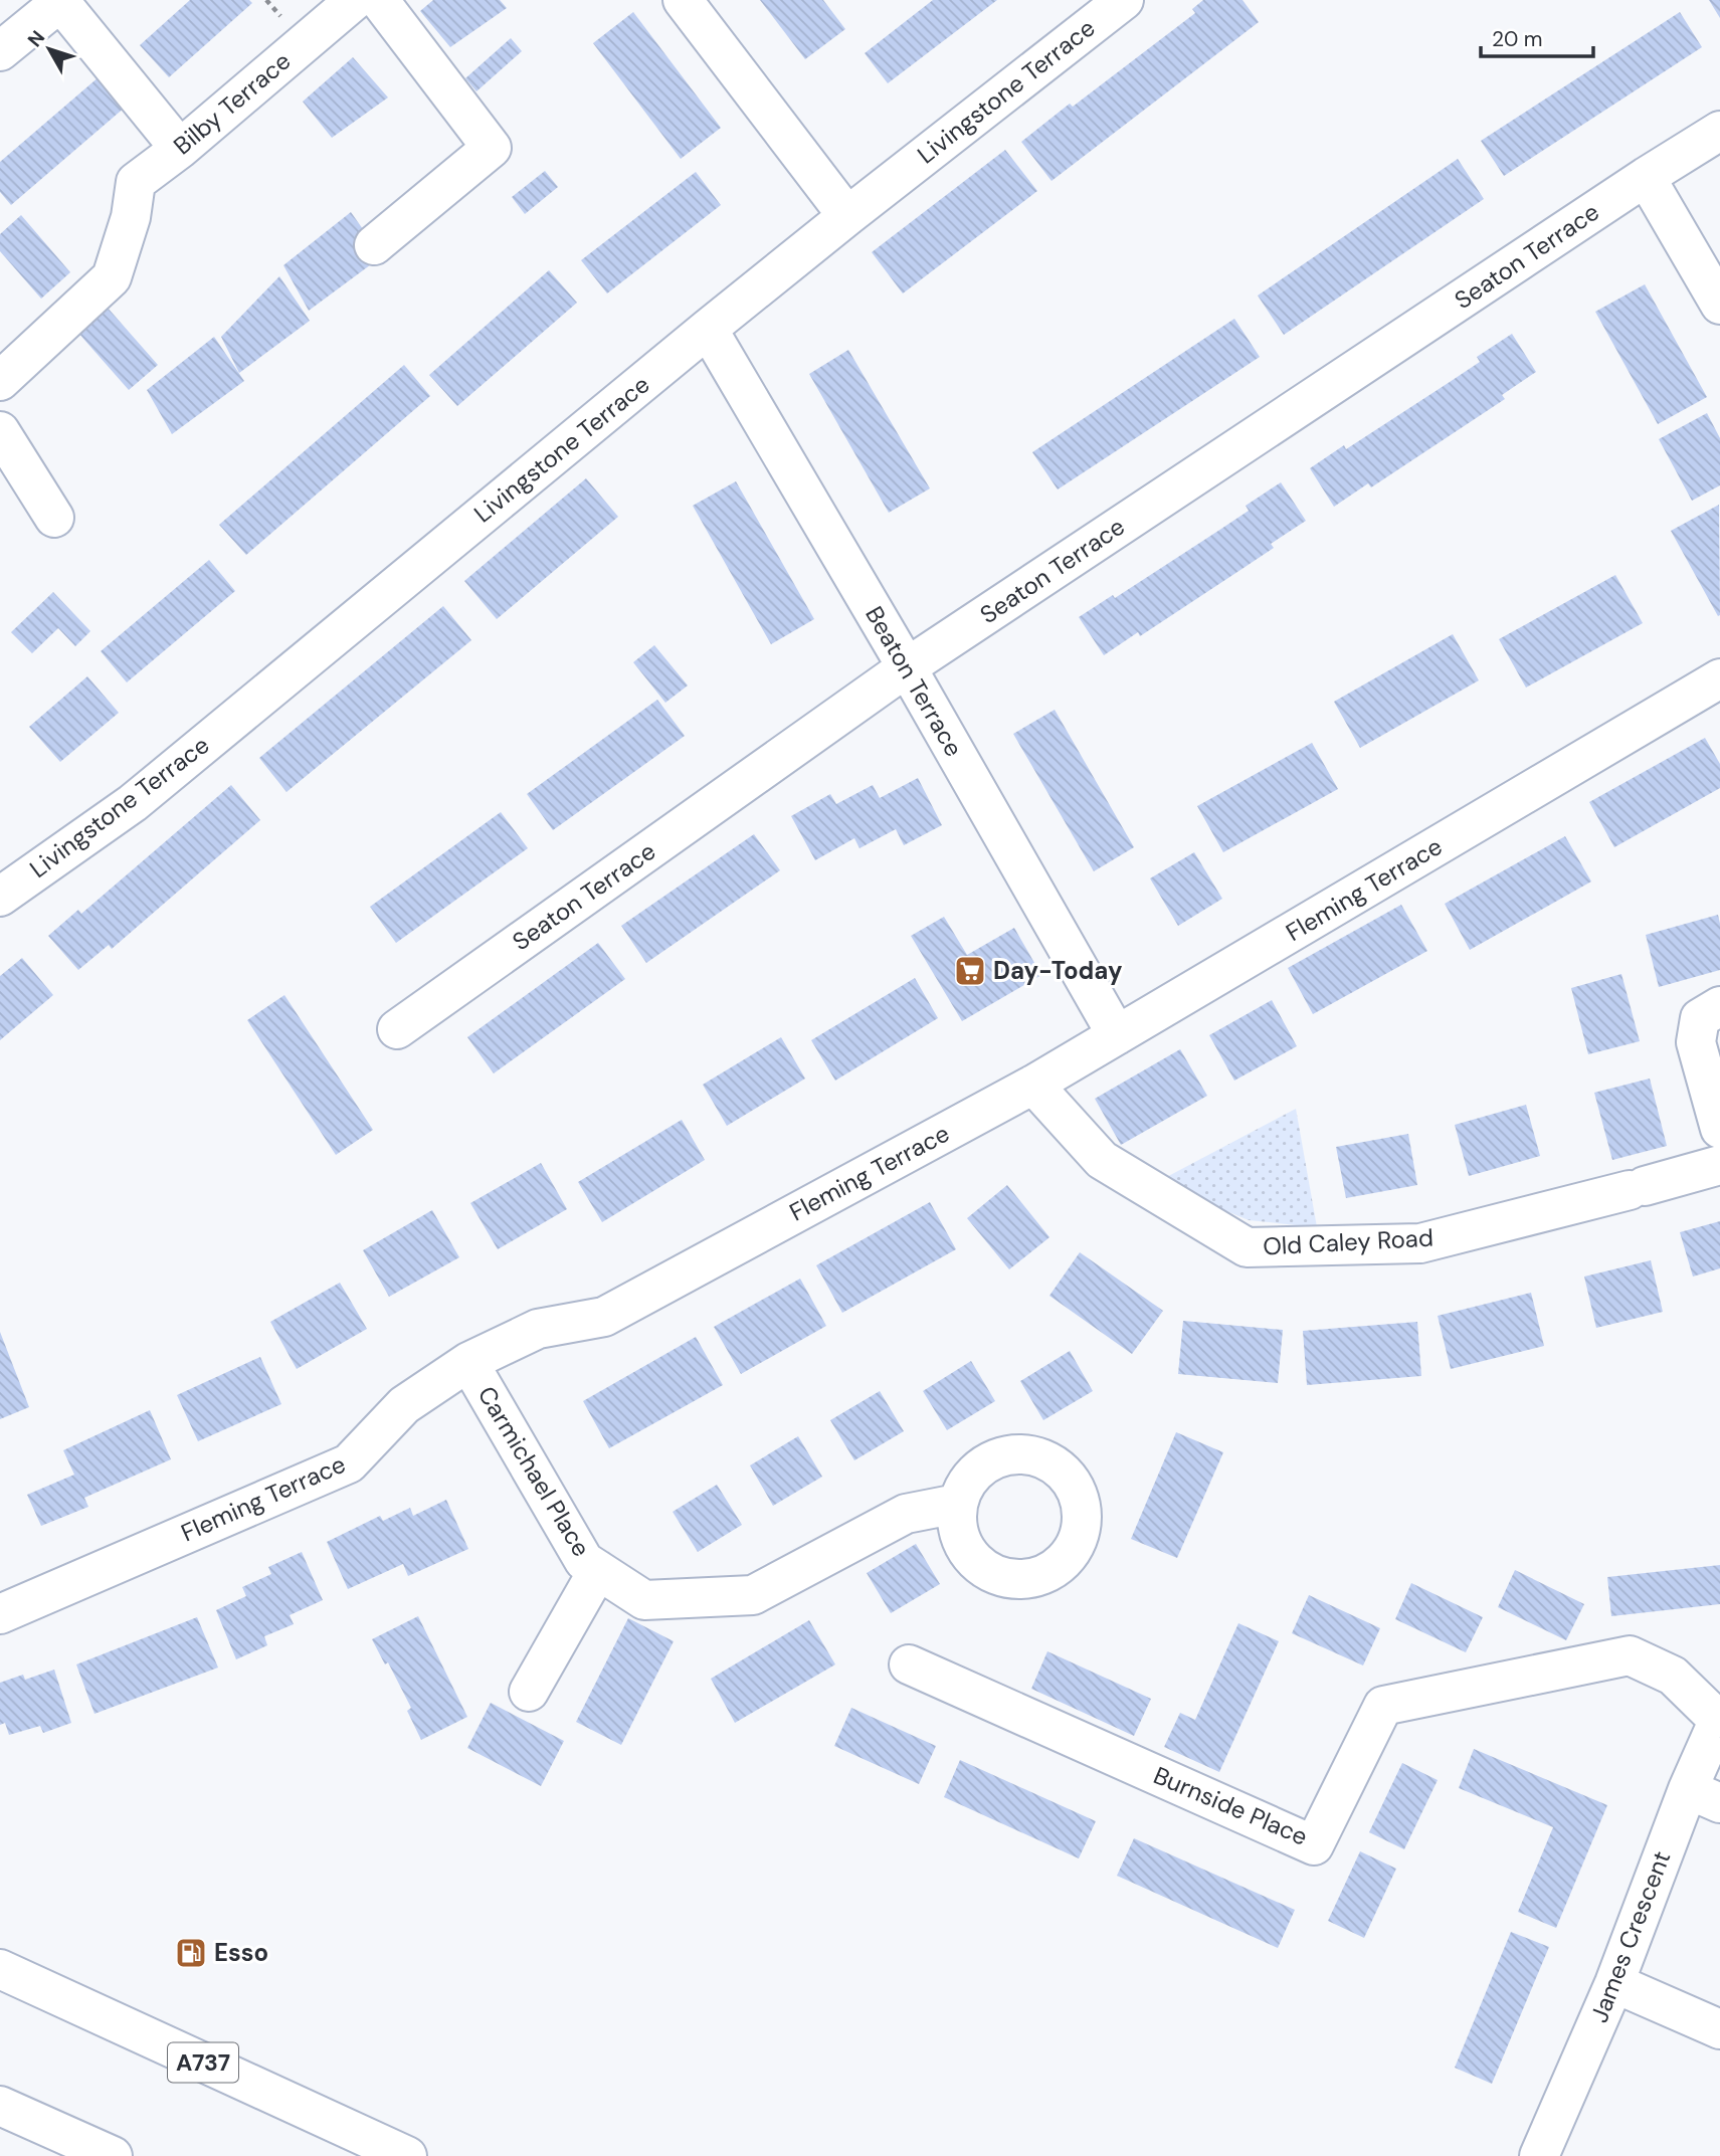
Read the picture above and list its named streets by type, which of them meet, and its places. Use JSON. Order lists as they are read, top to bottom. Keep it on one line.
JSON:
{"streets":{"street":["Livingstone Terrace","Bilby Terrace","Seaton Terrace","Beaton Terrace","Fleming Terrace","Old Caley Road","Carmichael Place","Burnside Place","James Crescent","A737"]},"crossings":[["Livingstone Terrace","Beaton Terrace"],["Seaton Terrace","Beaton Terrace"],["Beaton Terrace","Fleming Terrace"],["Fleming Terrace","Old Caley Road"],["Fleming Terrace","Carmichael Place"],["Burnside Place","James Crescent"]],"places":{"supermarket":["Day-Today"],"fuel station":["Esso"]},"scale_bar":"20 m","north":"top left"}
